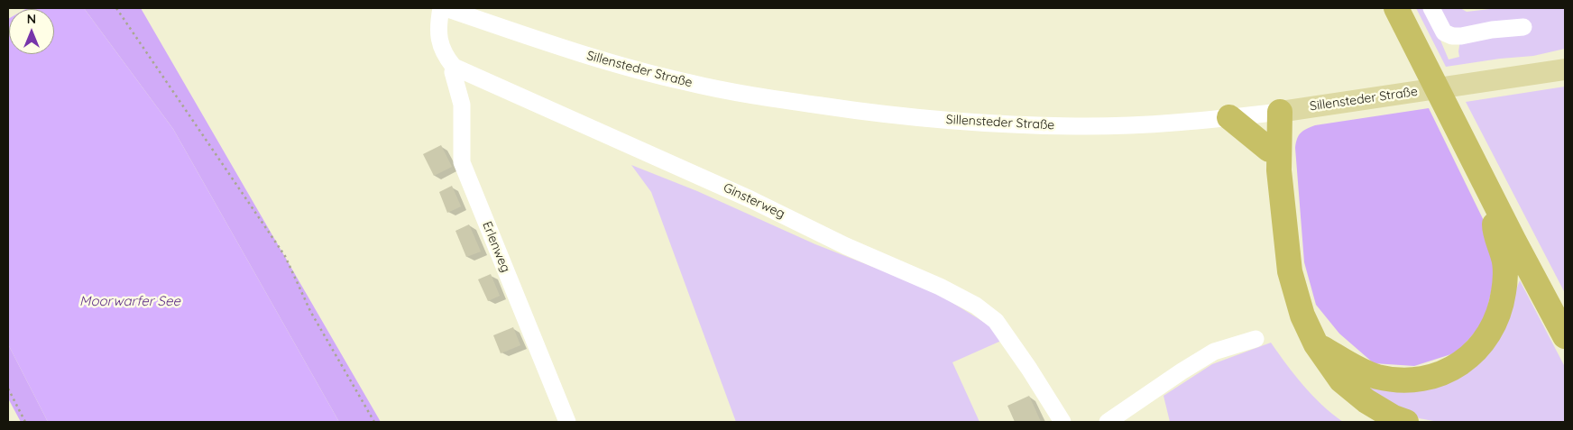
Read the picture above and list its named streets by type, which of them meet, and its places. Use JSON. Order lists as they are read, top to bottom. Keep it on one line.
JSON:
{"streets":{"main road":["Sillensteder Straße"],"street":["Ginsterweg","Erlenweg"]},"crossings":[["Ginsterweg","Erlenweg"]],"water":["Moorwarfer See"],"north":"top"}
